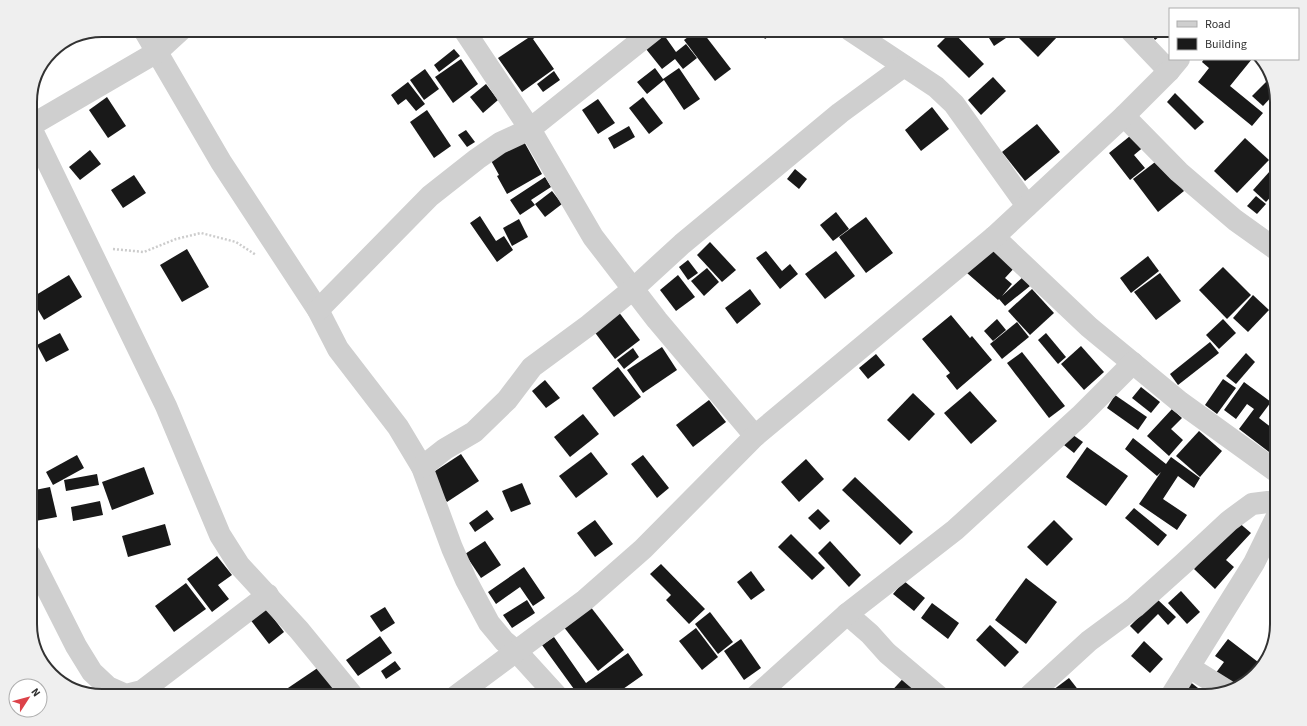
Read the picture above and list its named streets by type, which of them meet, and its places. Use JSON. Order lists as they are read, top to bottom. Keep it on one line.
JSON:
{"legend":["Road","Building"],"north":"top right"}
